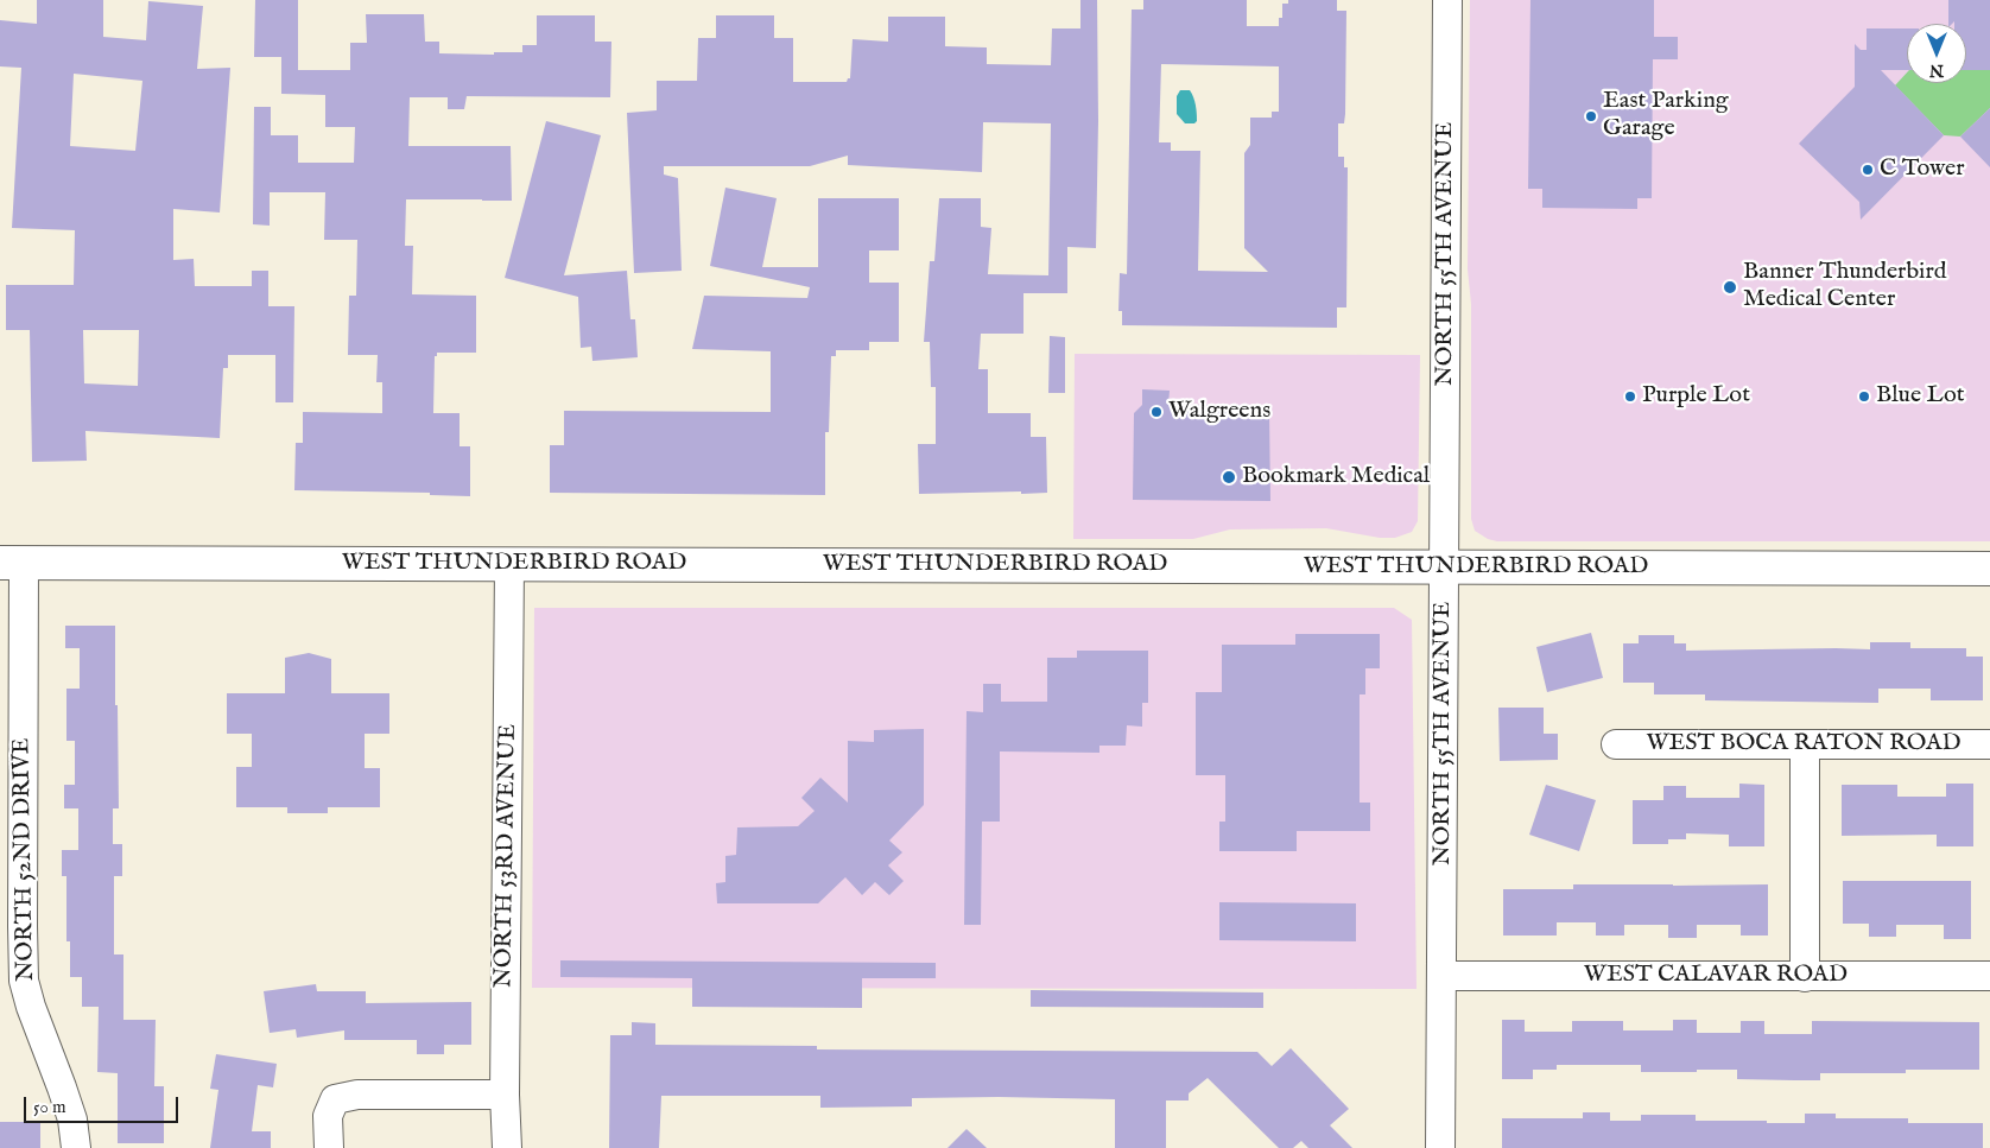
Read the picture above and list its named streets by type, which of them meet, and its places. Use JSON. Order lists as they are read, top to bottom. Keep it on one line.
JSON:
{"streets":{"main road":["WEST THUNDERBIRD ROAD"],"street":["NORTH 55TH AVENUE","WEST BOCA RATON ROAD","NORTH 53RD AVENUE","NORTH 52ND DRIVE","WEST CALAVAR ROAD"]},"crossings":[["NORTH 55TH AVENUE","WEST THUNDERBIRD ROAD"],["NORTH 55TH AVENUE","WEST CALAVAR ROAD"],["WEST THUNDERBIRD ROAD","NORTH 53RD AVENUE"],["WEST THUNDERBIRD ROAD","NORTH 52ND DRIVE"]],"places":["East Parking Garage","C Tower","Banner Thunderbird Medical Center","Purple Lot","Blue Lot","Walgreens","Bookmark Medical"],"scale_bar":"50 m","north":"bottom"}
